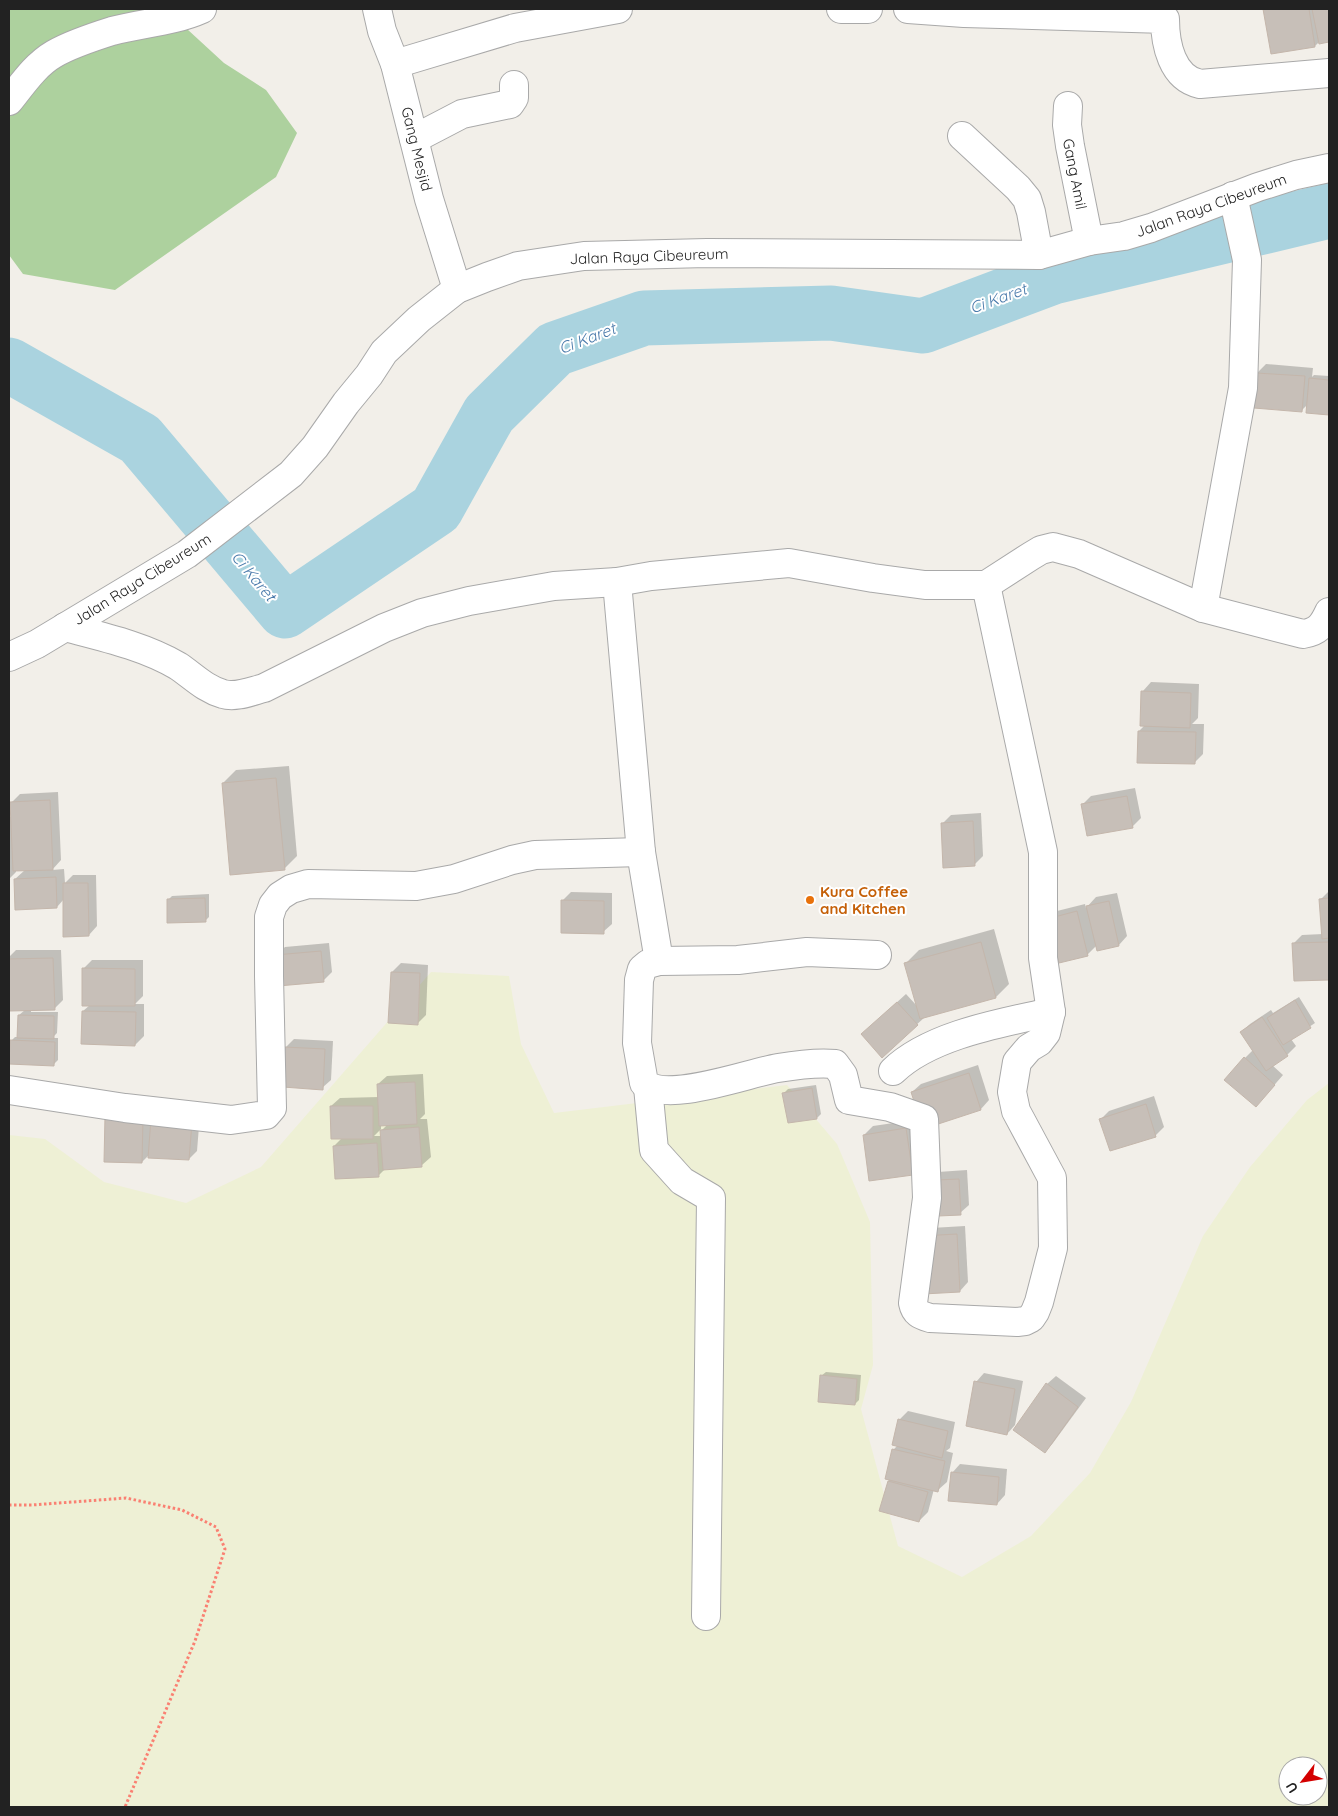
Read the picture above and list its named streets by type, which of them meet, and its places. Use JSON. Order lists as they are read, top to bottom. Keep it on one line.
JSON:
{"streets":{"street":["Gang Mesjid","Gang Amil","Jalan Raya Cibeureum"]},"crossings":[["Gang Mesjid","Jalan Raya Cibeureum"],["Gang Amil","Jalan Raya Cibeureum"]],"water":["Ci Karet"],"places":["Kura Coffee and Kitchen"],"north":"bottom left"}
